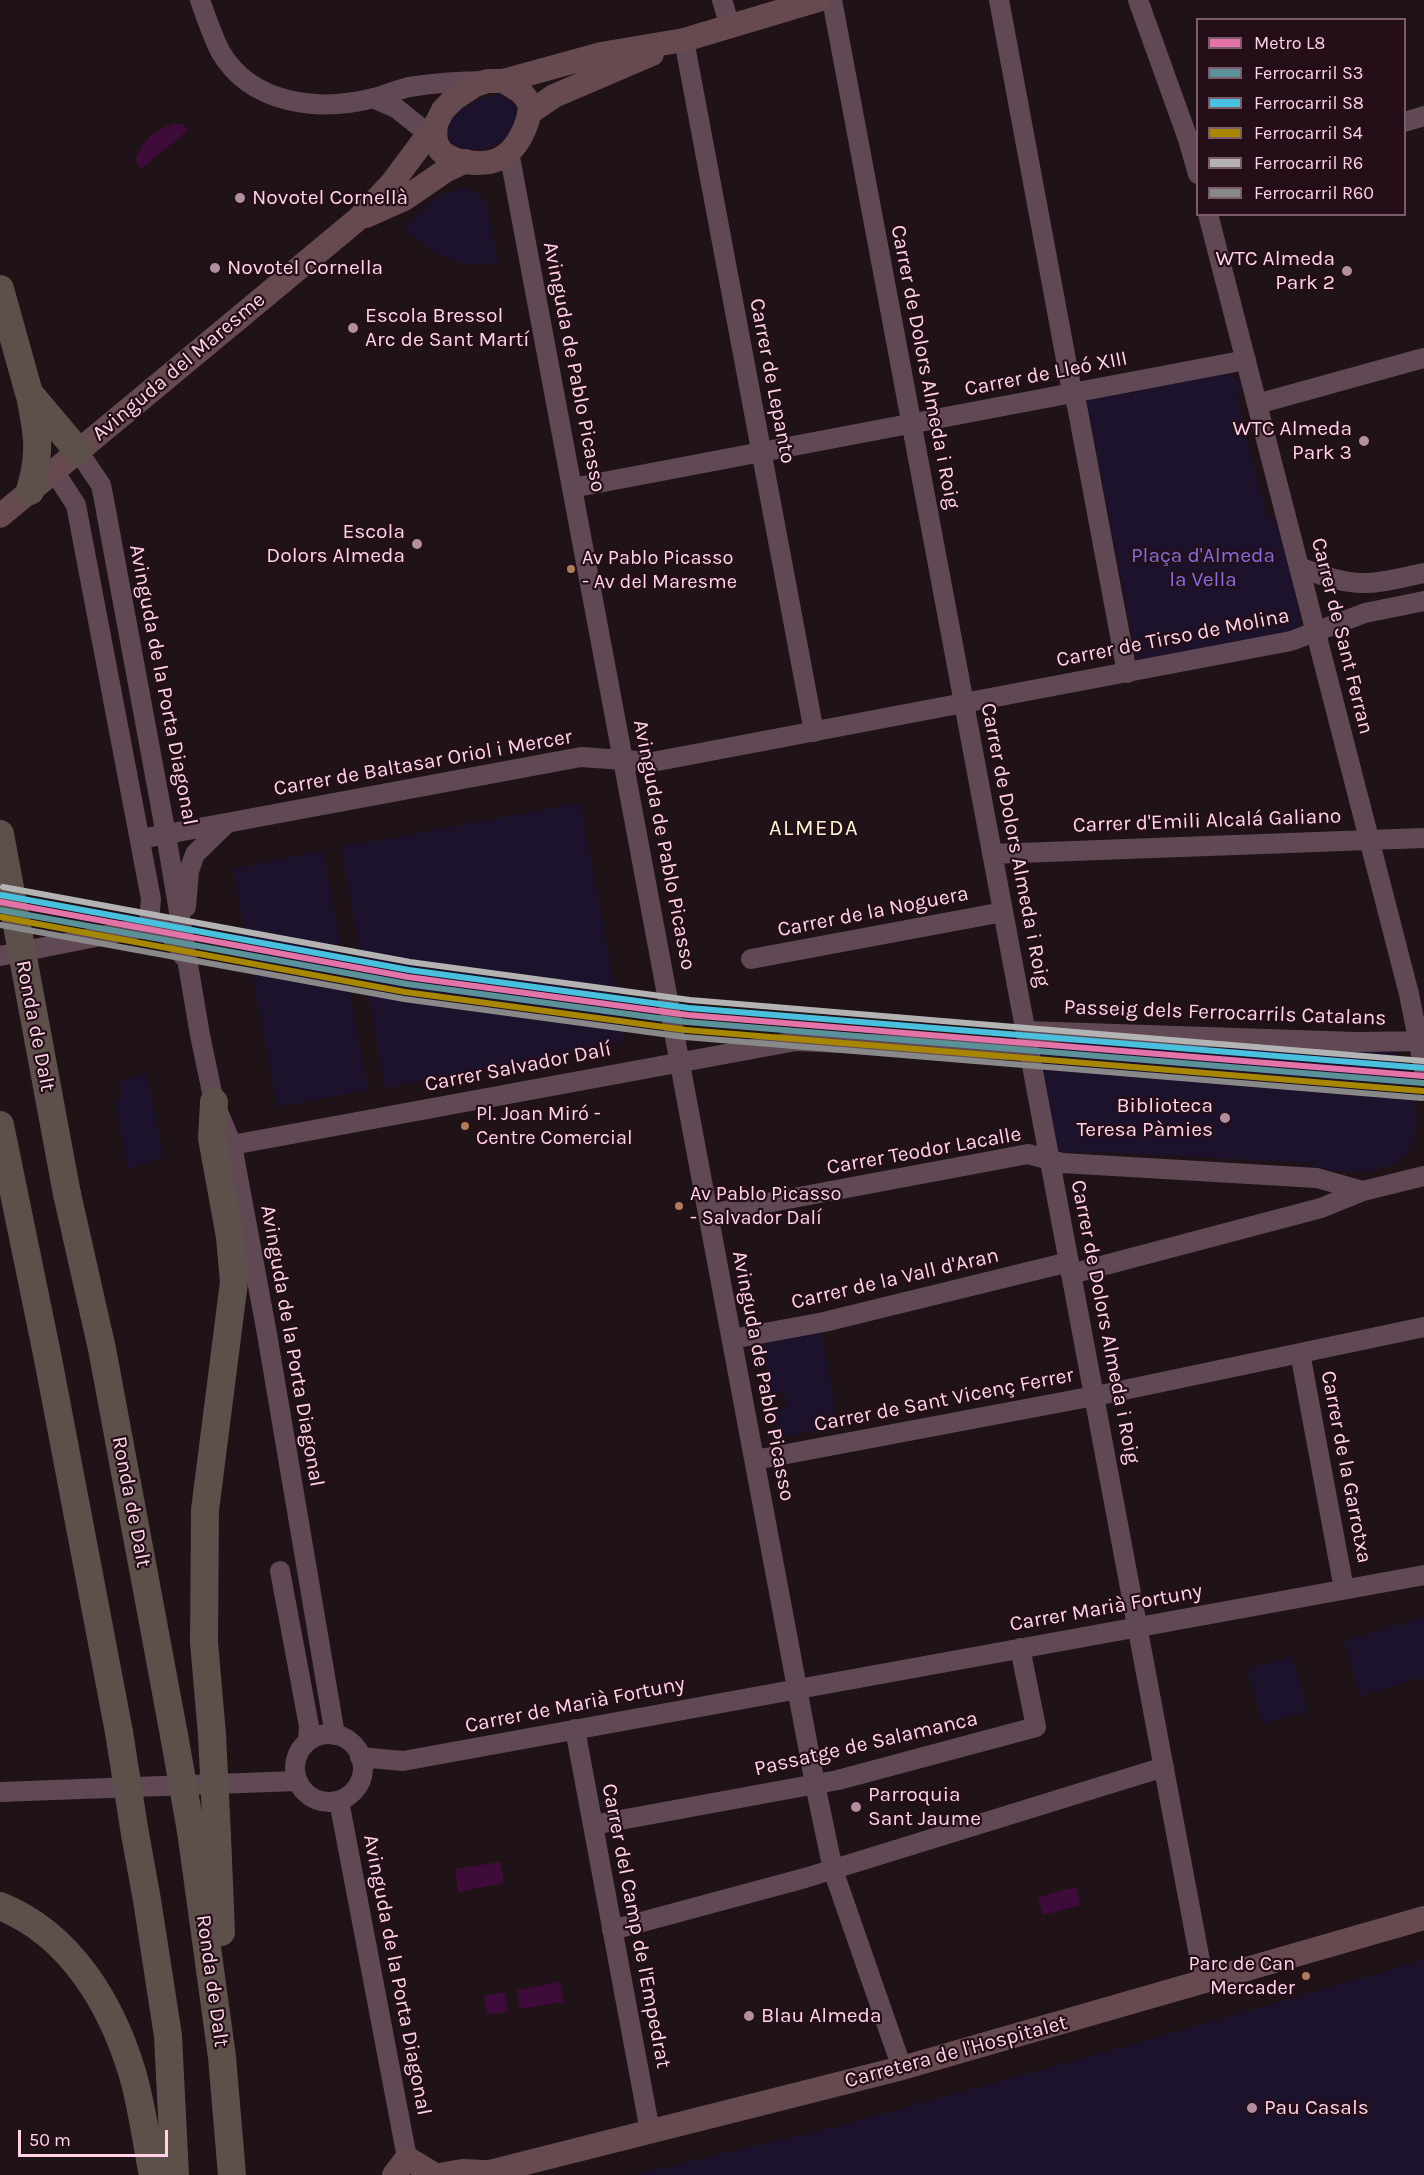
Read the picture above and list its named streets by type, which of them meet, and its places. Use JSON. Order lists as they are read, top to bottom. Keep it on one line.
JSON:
{"streets":{"highway":["Ronda de Dalt"],"main road":["Avinguda del Maresme","Carretera de l'Hospitalet"],"street":["Avinguda de Pablo Picasso","Carrer de Dolors Almeda i Roig","Carrer de Lleó XIII","Carrer de Lepanto","Carrer de Sant Ferran","Carrer de Tirso de Molina","Avinguda de la Porta Diagonal","Carrer de Baltasar Oriol i Mercer","Carrer d'Emili Alcalá Galiano","Carrer de la Noguera","Passeig dels Ferrocarrils Catalans","Carrer Salvador Dalí","Carrer Teodor Lacalle","Carrer de la Vall d'Aran","Carrer de Sant Vicenç Ferrer","Carrer de la Garrotxa","Carrer Marià Fortuny","Carrer de Marià Fortuny","Passatge de Salamanca","Carrer del Camp de l'Empedrat"]},"crossings":[["Avinguda del Maresme","Avinguda de la Porta Diagonal"],["Avinguda de Pablo Picasso","Carrer de Lleó XIII"],["Avinguda de Pablo Picasso","Carrer de Baltasar Oriol i Mercer"],["Avinguda de Pablo Picasso","Carrer Salvador Dalí"],["Avinguda de Pablo Picasso","Carrer Teodor Lacalle"],["Avinguda de Pablo Picasso","Carrer de la Vall d'Aran"],["Avinguda de Pablo Picasso","Carrer de Sant Vicenç Ferrer"],["Avinguda de Pablo Picasso","Carrer Marià Fortuny"],["Avinguda de Pablo Picasso","Carrer de Marià Fortuny"],["Avinguda de Pablo Picasso","Passatge de Salamanca"],["Avinguda de Pablo Picasso","Carretera de l'Hospitalet"],["Carrer de Dolors Almeda i Roig","Carrer de Lleó XIII"],["Carrer de Dolors Almeda i Roig","Carrer de Tirso de Molina"],["Carrer de Dolors Almeda i Roig","Carrer de Baltasar Oriol i Mercer"],["Carrer de Dolors Almeda i Roig","Carrer d'Emili Alcalá Galiano"],["Carrer de Dolors Almeda i Roig","Carrer de la Noguera"],["Carrer de Dolors Almeda i Roig","Passeig dels Ferrocarrils Catalans"],["Carrer de Dolors Almeda i Roig","Carrer Salvador Dalí"],["Carrer de Dolors Almeda i Roig","Carrer Teodor Lacalle"],["Carrer de Dolors Almeda i Roig","Carrer de la Vall d'Aran"],["Carrer de Dolors Almeda i Roig","Carrer de Sant Vicenç Ferrer"],["Carrer de Dolors Almeda i Roig","Carrer Marià Fortuny"],["Carrer de Dolors Almeda i Roig","Carretera de l'Hospitalet"],["Carrer de Lleó XIII","Carrer de Lepanto"],["Carrer de Lleó XIII","Carrer de Sant Ferran"],["Carrer de Lepanto","Carrer de Baltasar Oriol i Mercer"],["Carrer de Sant Ferran","Carrer de Tirso de Molina"],["Carrer de Sant Ferran","Carrer d'Emili Alcalá Galiano"],["Carrer de Sant Ferran","Passeig dels Ferrocarrils Catalans"],["Carrer de Tirso de Molina","Carrer de Baltasar Oriol i Mercer"],["Avinguda de la Porta Diagonal","Carrer de Baltasar Oriol i Mercer"],["Avinguda de la Porta Diagonal","Carrer Salvador Dalí"],["Avinguda de la Porta Diagonal","Carrer de Marià Fortuny"],["Carrer de Sant Vicenç Ferrer","Carrer de la Garrotxa"],["Carrer de la Garrotxa","Carrer Marià Fortuny"],["Carrer Marià Fortuny","Carrer de Marià Fortuny"],["Carrer Marià Fortuny","Passatge de Salamanca"],["Carrer de Marià Fortuny","Carrer del Camp de l'Empedrat"],["Passatge de Salamanca","Carrer del Camp de l'Empedrat"],["Carrer del Camp de l'Empedrat","Carretera de l'Hospitalet"]],"districts":["ALMEDA"],"parks":["Plaça d'Almeda la Vella"],"places":["Novotel Cornellà","Novotel Cornella","WTC Almeda Park 2","Escola Bressol Arc de Sant Martí","WTC Almeda Park 3","Escola Dolors Almeda","Av Pablo Picasso - Av del Maresme","Biblioteca Teresa Pàmies","Pl. Joan Miró - Centre Comercial","Av Pablo Picasso - Salvador Dalí","Parroquia Sant Jaume","Parc de Can Mercader","Blau Almeda","Pau Casals"],"lines":["rail line R6","rail line S8","metro line L8","rail line S3","rail line S4","rail line R60"],"legend":["Metro L8","Ferrocarril S3","Ferrocarril S8","Ferrocarril S4","Ferrocarril R6","Ferrocarril R60"],"scale_bar":"50 m"}
